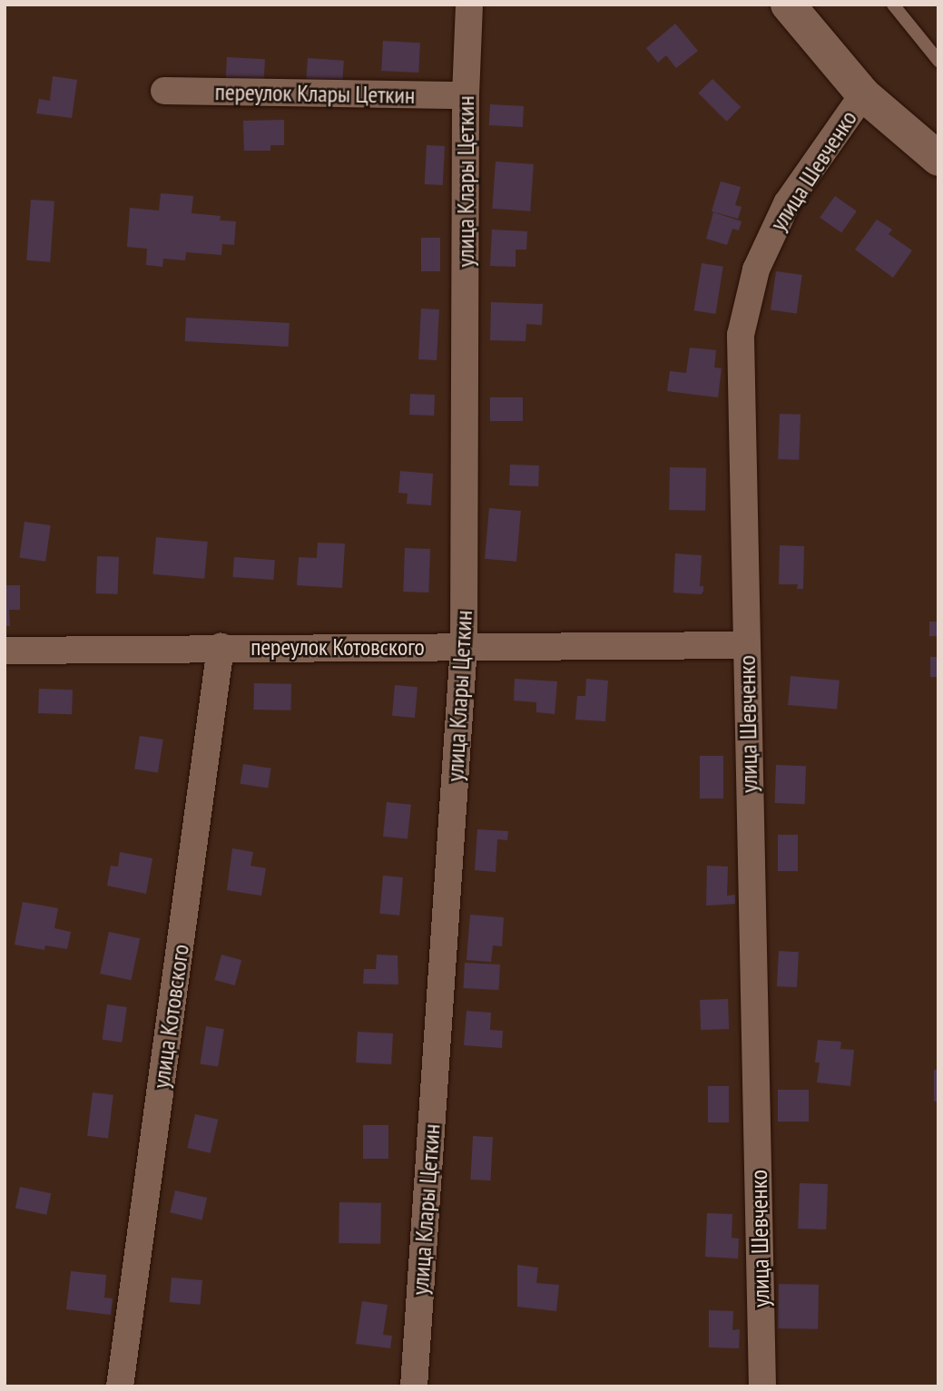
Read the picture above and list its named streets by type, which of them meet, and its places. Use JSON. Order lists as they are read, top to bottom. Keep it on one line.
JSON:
{"streets":{"street":["переулок Клары Цеткин","улица Шевченко","улица Клары Цеткин","переулок Котовского","улица Котовского"]},"crossings":[["переулок Клары Цеткин","улица Клары Цеткин"],["улица Шевченко","переулок Котовского"],["улица Клары Цеткин","переулок Котовского"],["переулок Котовского","улица Котовского"]]}
